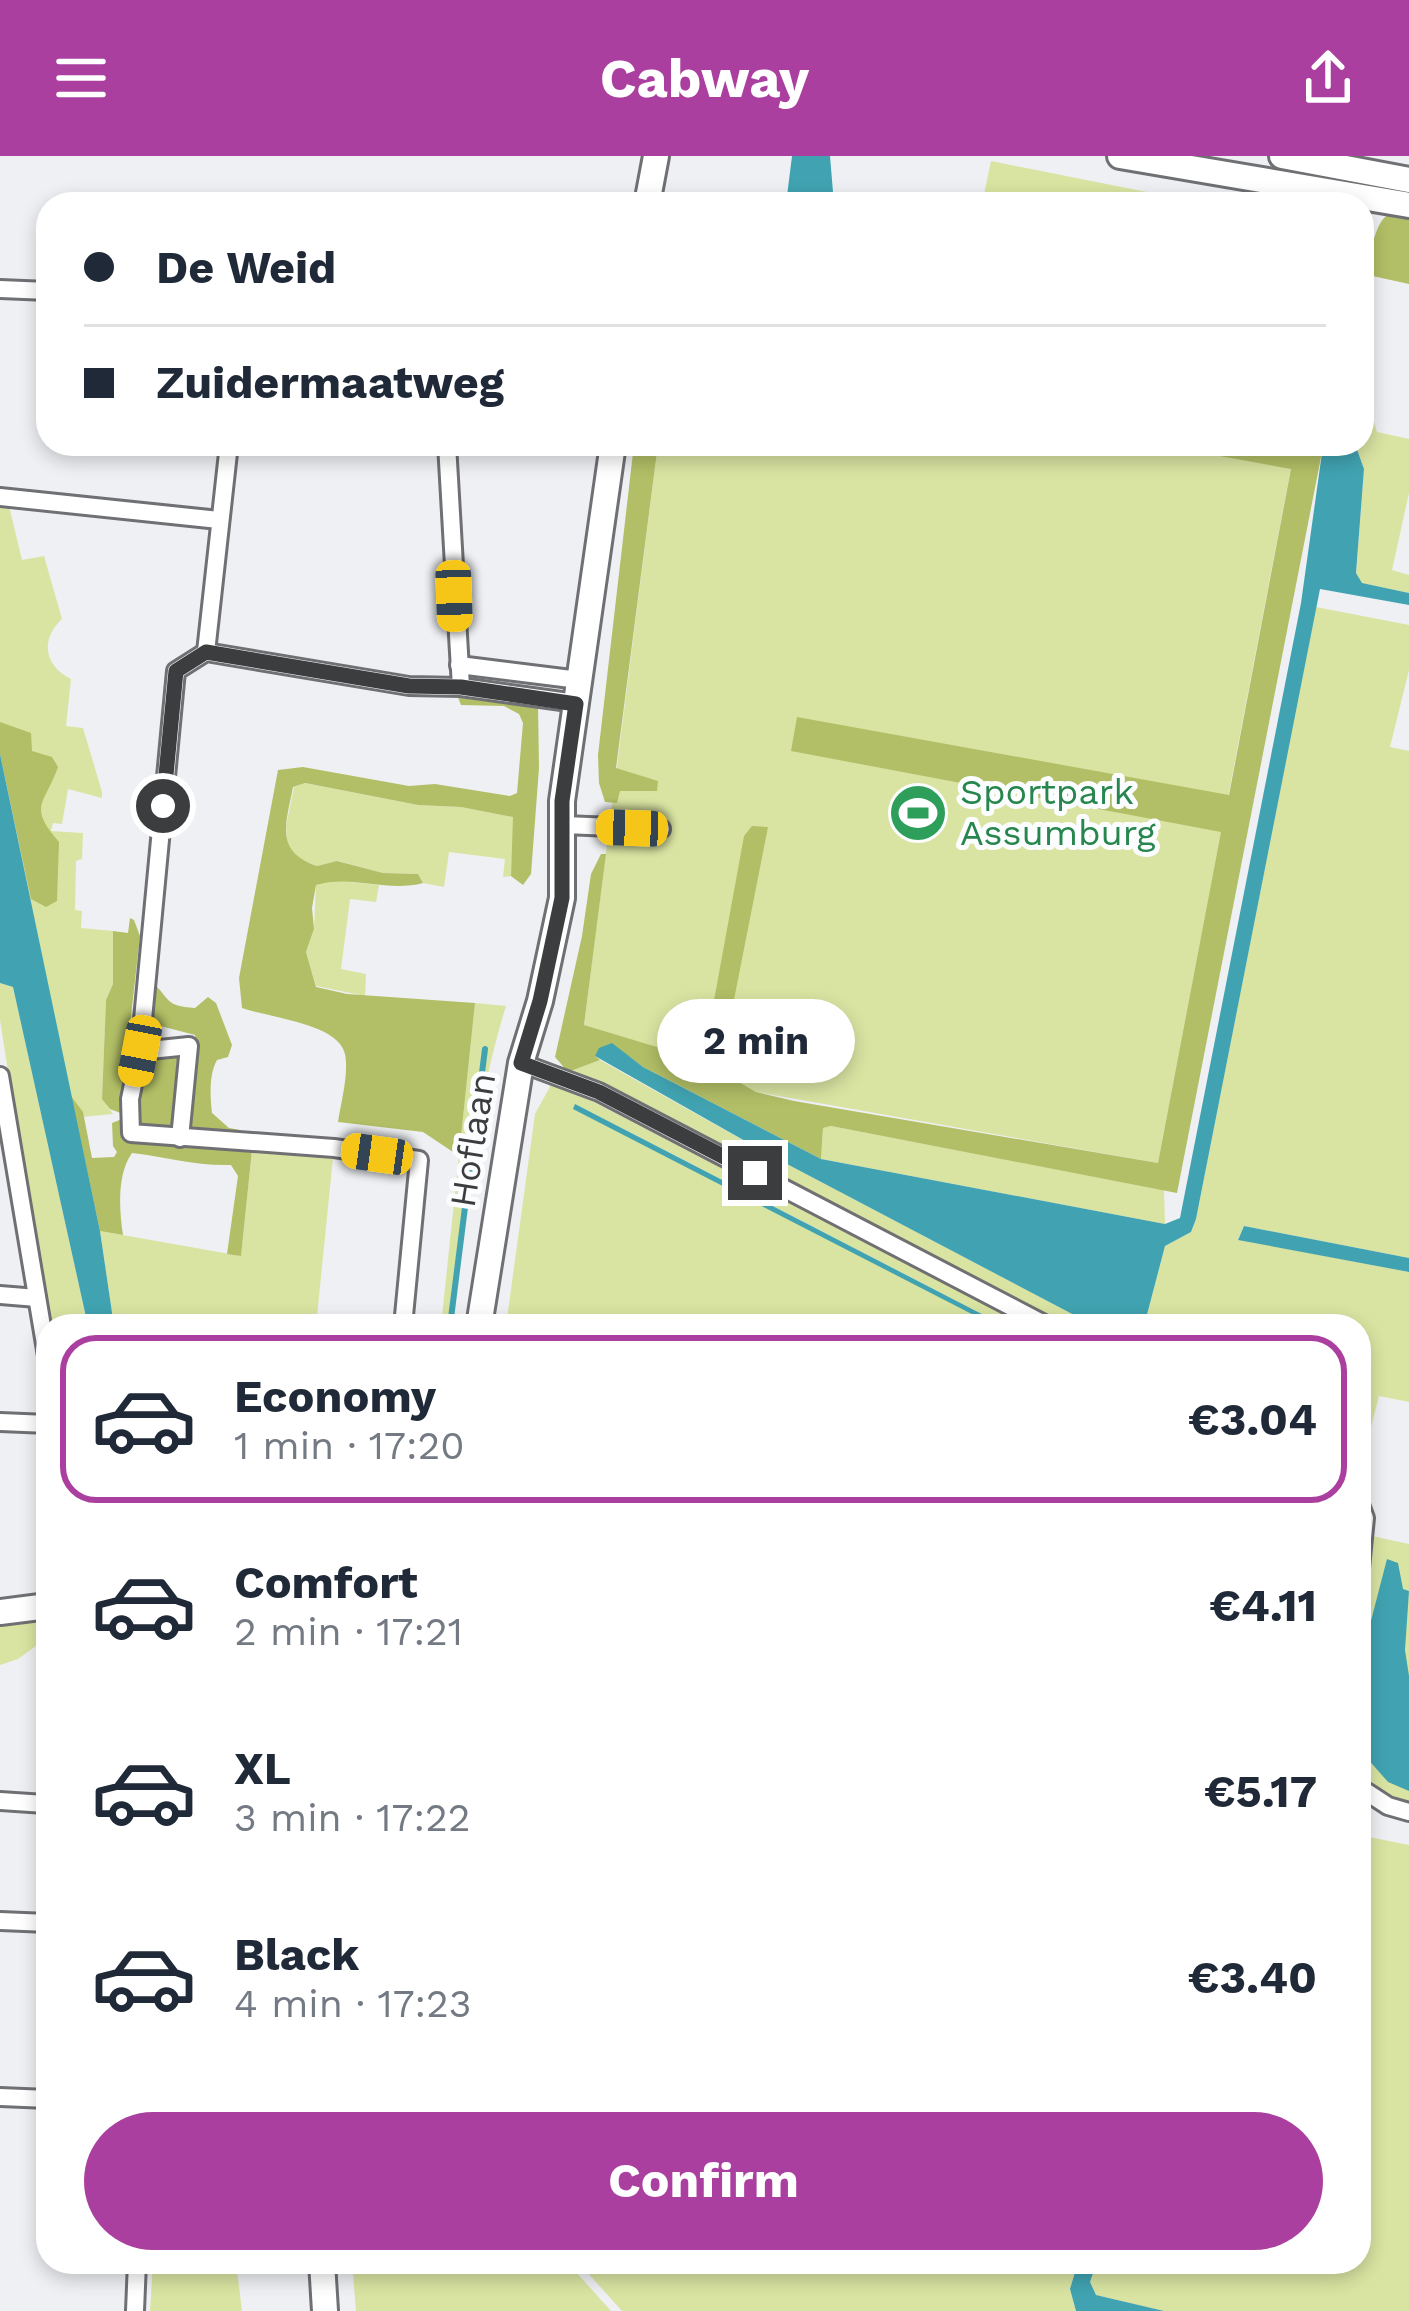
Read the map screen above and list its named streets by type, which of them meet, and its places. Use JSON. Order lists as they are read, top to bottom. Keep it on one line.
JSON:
{"streets":{"main road":["Hoflaan"]},"places":{"sports":["Sportpark Assumburg"]},"page":{"header":"Cabway","banner":["De Weid","Zuidermaatweg"],"bubble":"2 min","list":[{"name":"Economy","note":"1 min · 17:20","value":"€3.04"},{"name":"Comfort","note":"2 min · 17:21","value":"€4.11"},{"name":"XL","note":"3 min · 17:22","value":"€5.17"},{"name":"Black","note":"4 min · 17:23","value":"€3.40"}],"buttons":"Confirm"}}
